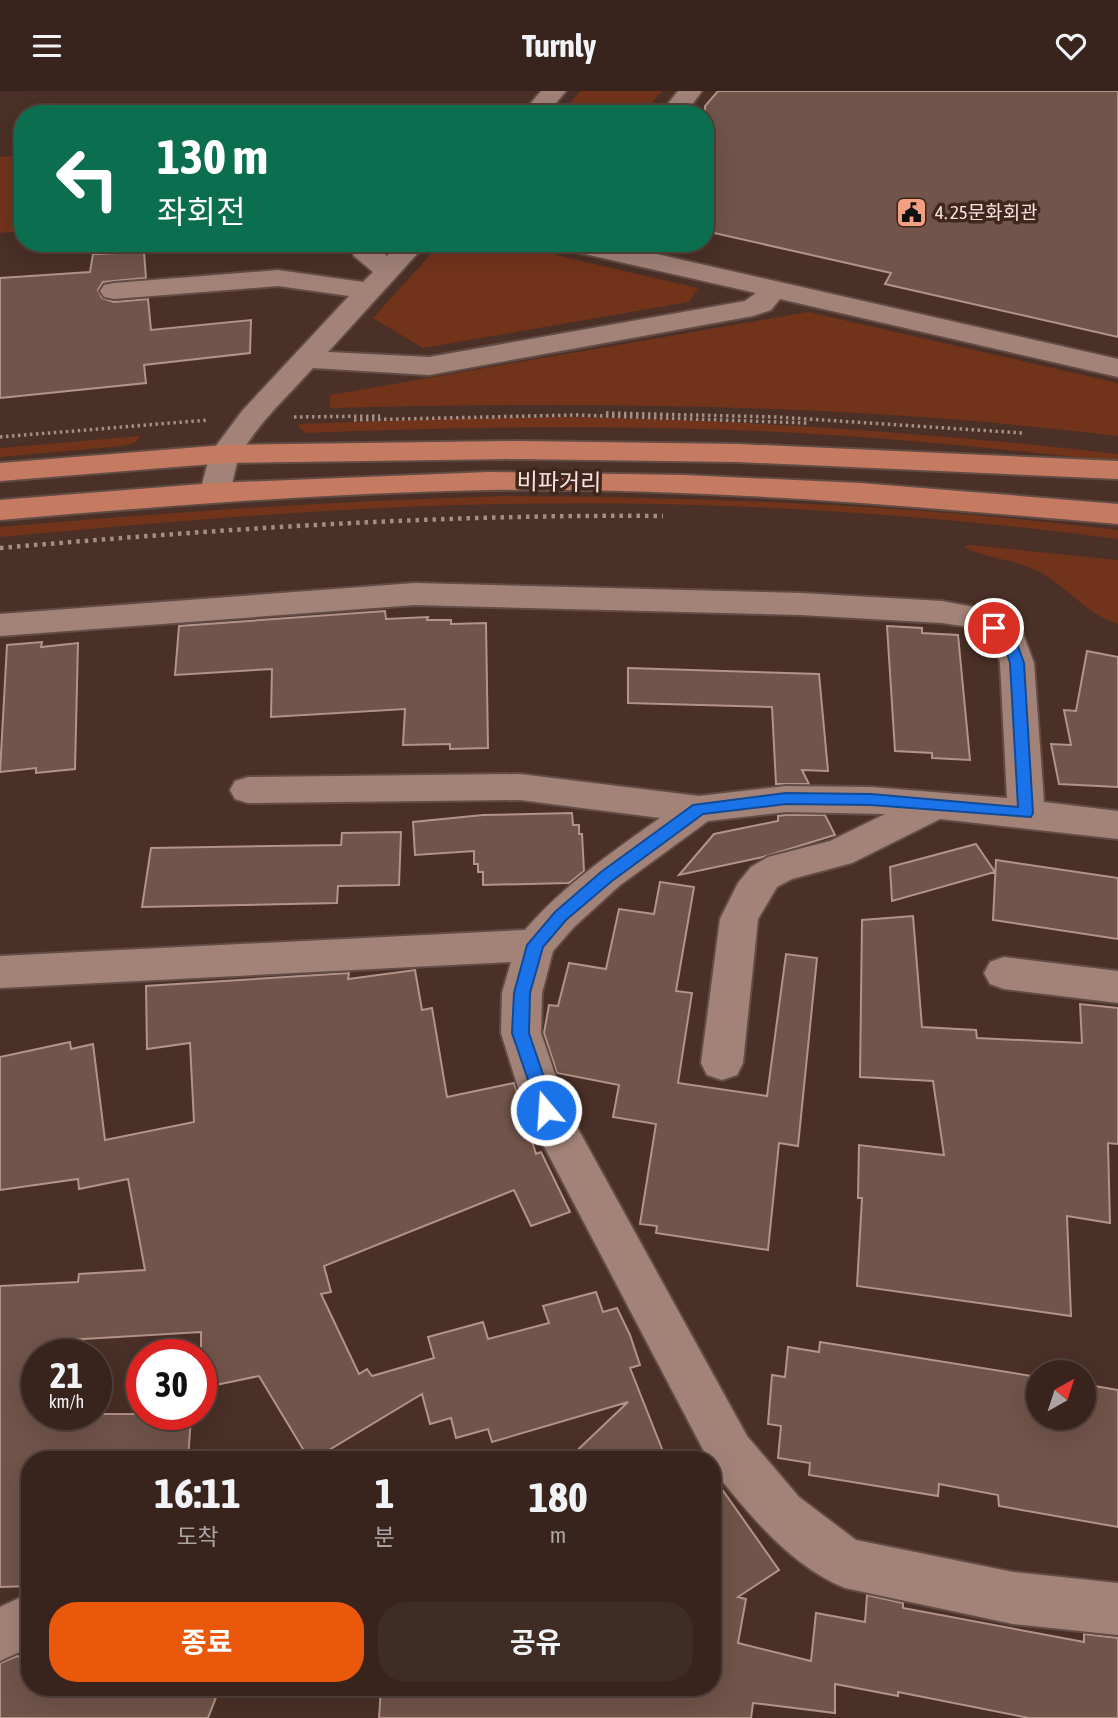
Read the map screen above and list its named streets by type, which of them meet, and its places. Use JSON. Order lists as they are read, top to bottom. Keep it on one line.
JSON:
{"streets":{"main road":["비파거리"]},"places":{"public building":["4. 25문화회관"]},"north":"top right","page":{"header":"Turnly","turn":["130 m","좌회전"],"speed":"21 km/h","limit":"30","eta":["16:11","도착","1","분","180","m"],"buttons":["종료","공유"]}}
